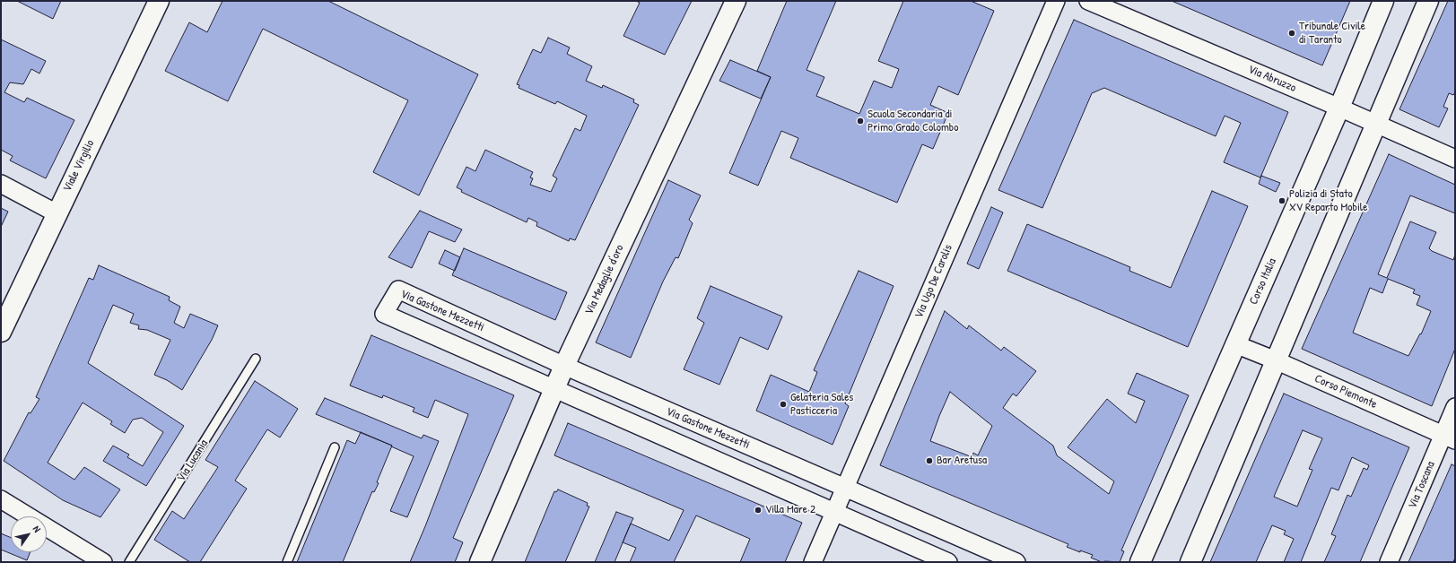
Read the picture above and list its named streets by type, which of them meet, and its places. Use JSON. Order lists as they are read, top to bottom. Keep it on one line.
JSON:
{"streets":{"street":["Via Abruzzo","Viale Virgilio","Via Medaglie d'oro","Via Ugo De Carolis","Corso Italia","Via Gastone Mezzetti","Corso Piemonte","Via Toscana"],"lane":["Via Lucania"]},"crossings":[["Via Abruzzo","Corso Italia"],["Via Medaglie d'oro","Via Gastone Mezzetti"],["Via Ugo De Carolis","Via Gastone Mezzetti"],["Corso Italia","Corso Piemonte"],["Corso Piemonte","Via Toscana"]],"places":["Tribunale Civile di Taranto","Scuola Secondaria di Primo Grado Colombo","Polizia di Stato XV Reparto Mobile","Gelateria Sales Pasticceria","Bar Aretusa","Villa Mare 2"],"north":"top right"}
